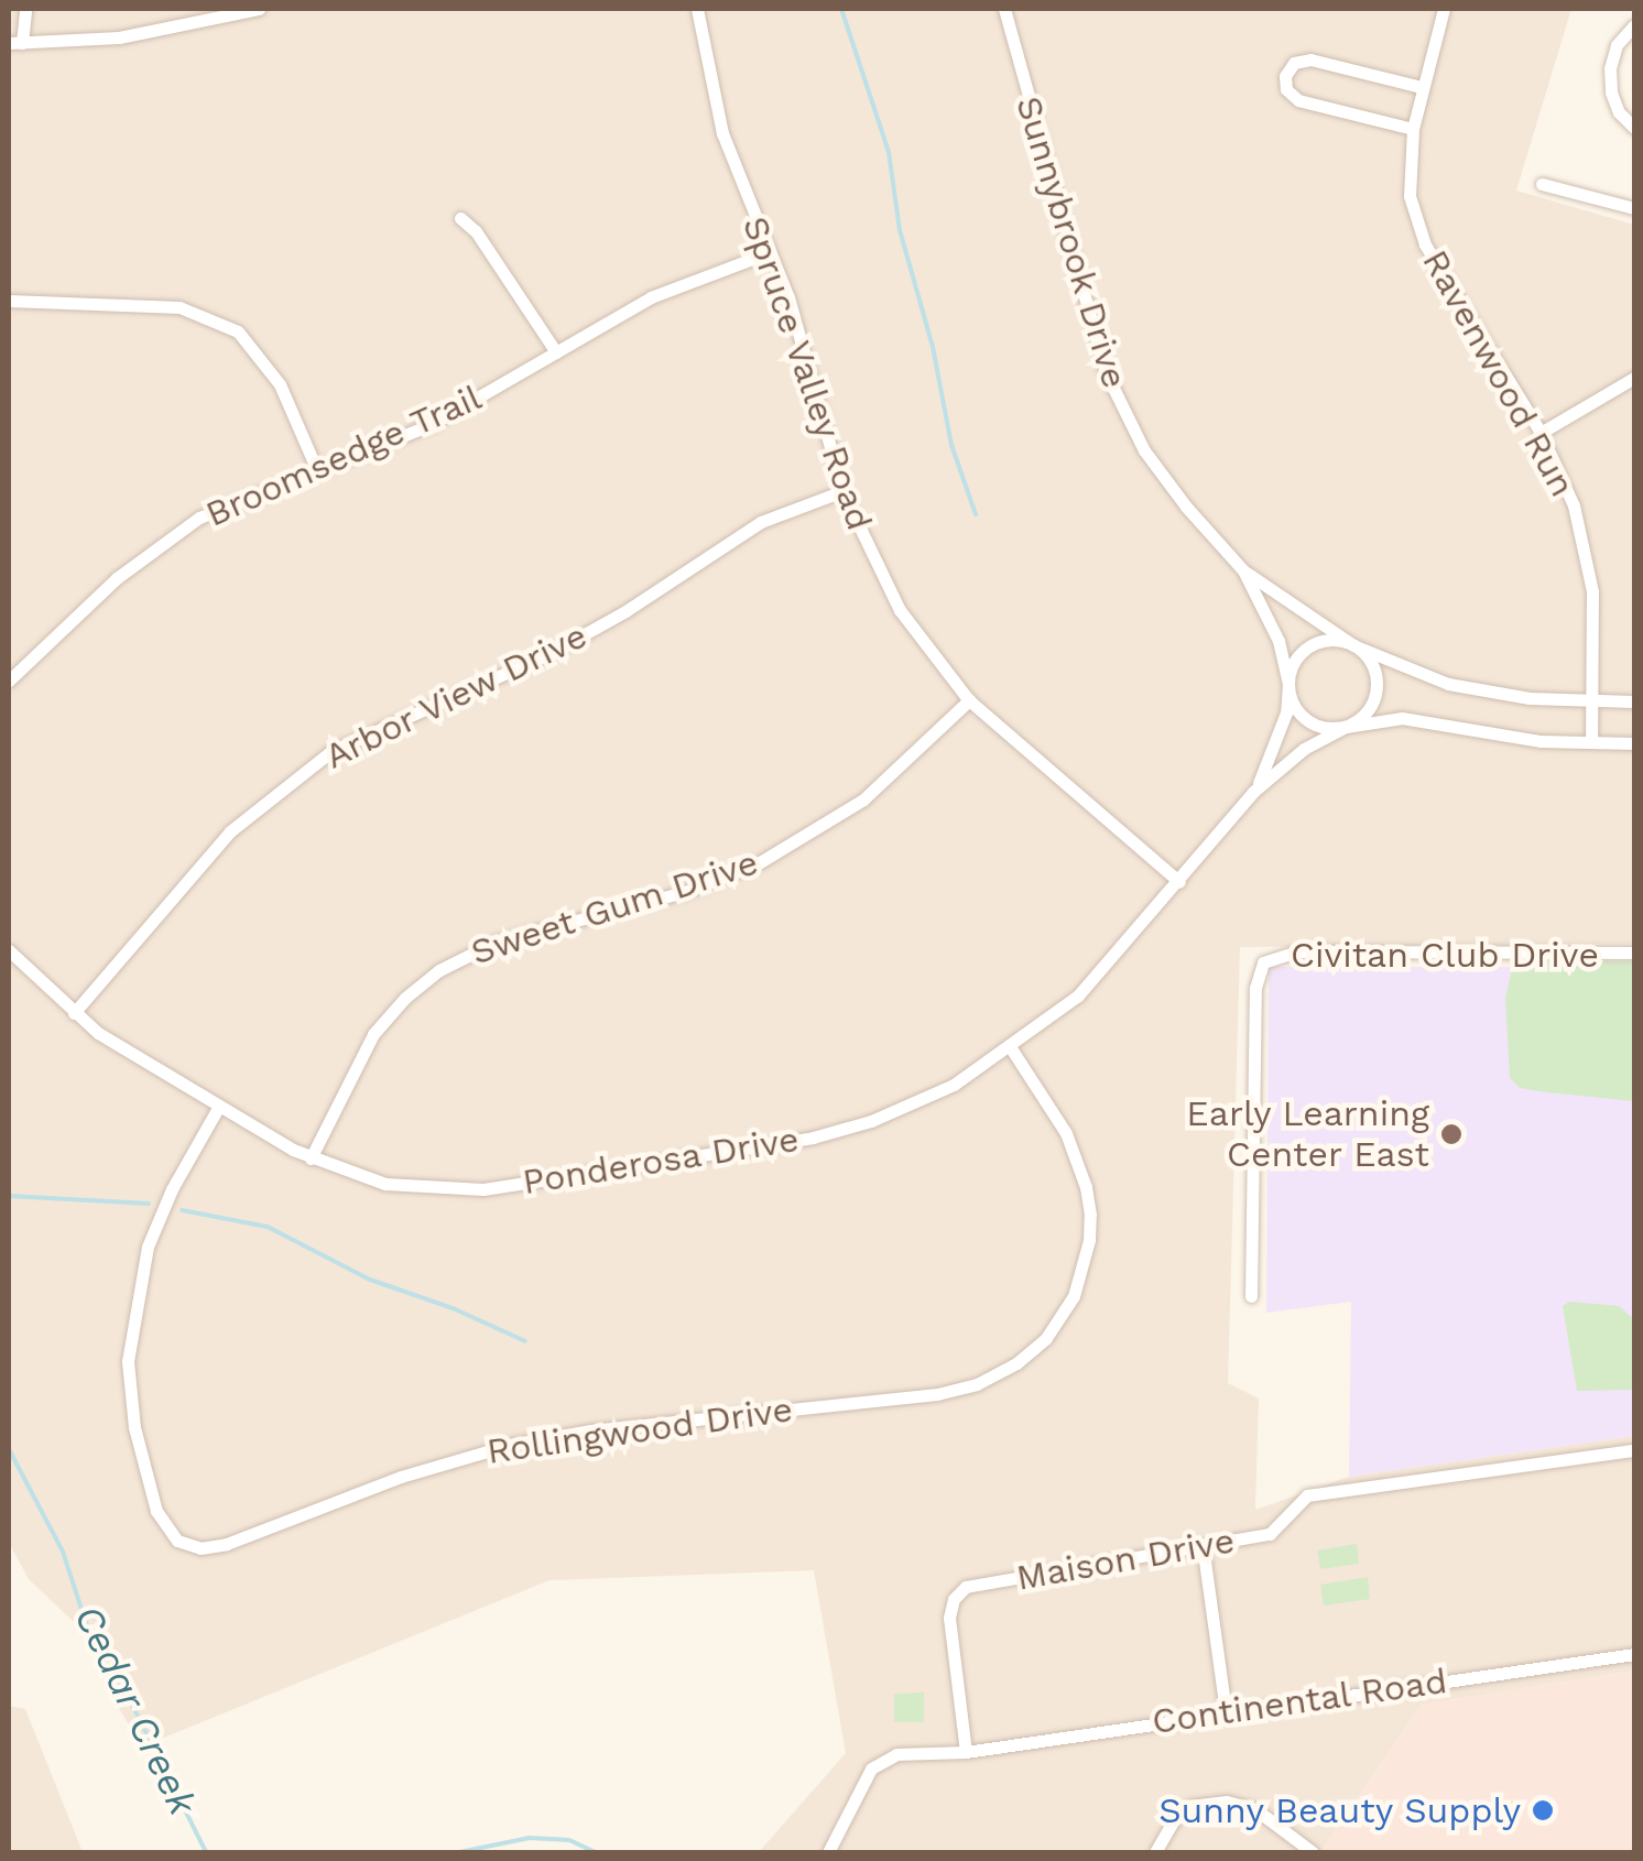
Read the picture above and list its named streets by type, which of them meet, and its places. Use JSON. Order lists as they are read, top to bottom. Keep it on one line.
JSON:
{"streets":{"street":["Sunnybrook Drive","Spruce Valley Road","Ravenwood Run","Broomsedge Trail","Arbor View Drive","Sweet Gum Drive","Civitan Club Drive","Ponderosa Drive","Rollingwood Drive","Maison Drive","Continental Road"]},"crossings":[["Sunnybrook Drive","Ponderosa Drive"],["Spruce Valley Road","Broomsedge Trail"],["Spruce Valley Road","Arbor View Drive"],["Spruce Valley Road","Sweet Gum Drive"],["Spruce Valley Road","Ponderosa Drive"],["Ravenwood Run","Ponderosa Drive"],["Arbor View Drive","Ponderosa Drive"],["Sweet Gum Drive","Ponderosa Drive"],["Ponderosa Drive","Rollingwood Drive"],["Maison Drive","Continental Road"]],"water":["Cedar Creek"],"places":["Early Learning Center East","Sunny Beauty Supply"]}
